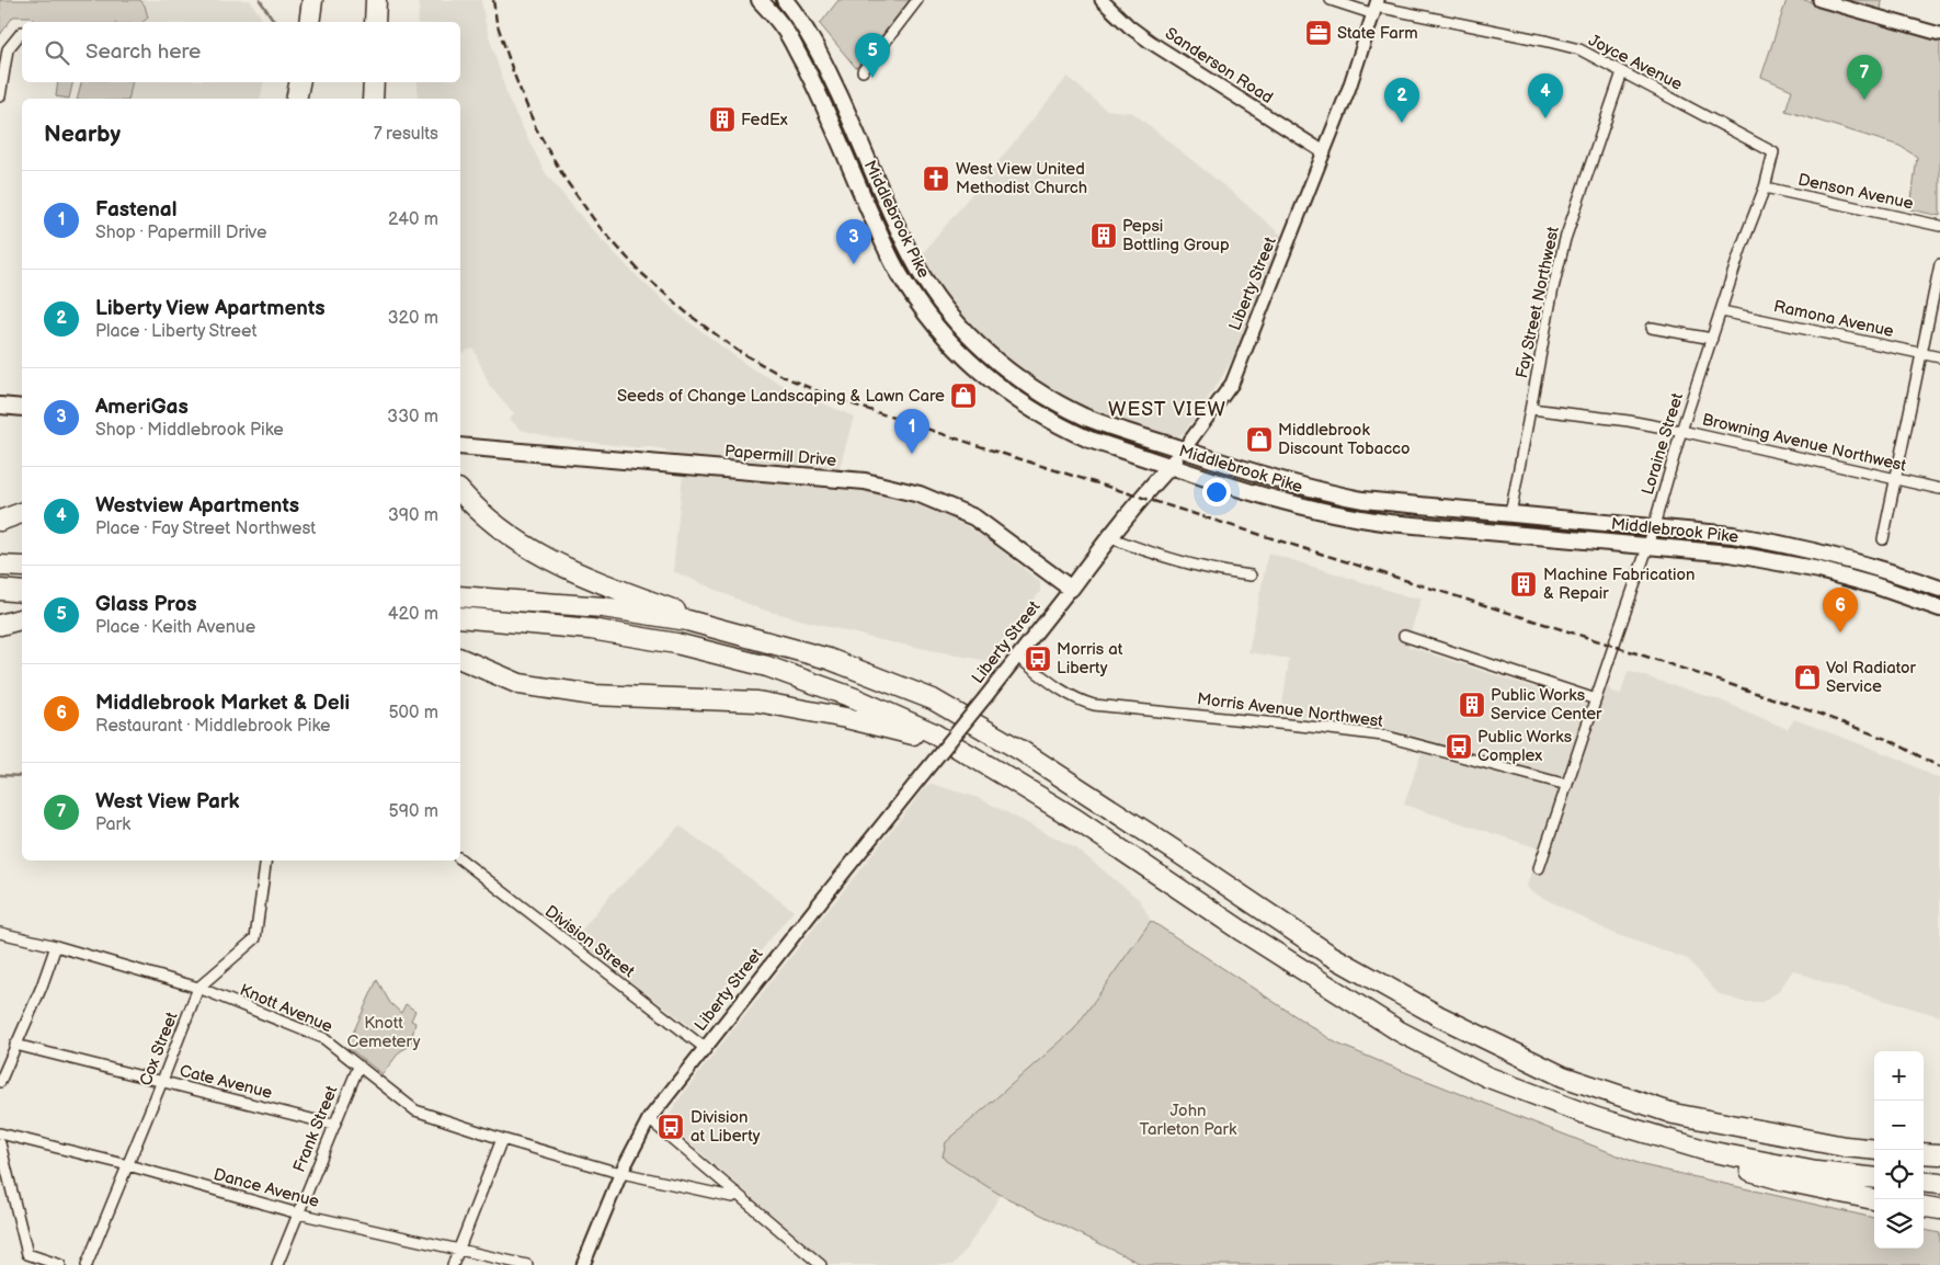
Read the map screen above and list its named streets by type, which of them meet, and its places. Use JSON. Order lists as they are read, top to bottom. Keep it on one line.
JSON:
{"streets":{"main road":["Middlebrook Pike","Liberty Street","Papermill Drive"],"street":["Joyce Avenue","Sanderson Road","Denson Avenue","Fay Street Northwest","Ramona Avenue","Browning Avenue Northwest","Loraine Street","Morris Avenue Northwest","Division Street","Knott Avenue","Cox Street","Cate Avenue","Frank Street","Dance Avenue"]},"crossings":[["Joyce Avenue","Liberty Street"],["Joyce Avenue","Fay Street Northwest"],["Joyce Avenue","Loraine Street"],["Sanderson Road","Liberty Street"],["Denson Avenue","Loraine Street"],["Middlebrook Pike","Liberty Street"],["Middlebrook Pike","Fay Street Northwest"],["Middlebrook Pike","Loraine Street"],["Liberty Street","Papermill Drive"],["Liberty Street","Morris Avenue Northwest"],["Liberty Street","Division Street"],["Liberty Street","Knott Avenue"],["Fay Street Northwest","Browning Avenue Northwest"],["Ramona Avenue","Loraine Street"],["Browning Avenue Northwest","Loraine Street"],["Loraine Street","Morris Avenue Northwest"],["Knott Avenue","Cox Street"],["Knott Avenue","Frank Street"],["Cox Street","Cate Avenue"],["Cox Street","Dance Avenue"],["Cate Avenue","Frank Street"],["Frank Street","Dance Avenue"]],"districts":["WEST VIEW"],"parks":["Knott Cemetery","John Tarleton Park"],"places":{"office":["State Farm"],"building":["FedEx","Pepsi Bottling Group","Machine Fabrication & Repair","Public Works Service Center"],"church":["West View United Methodist Church"],"shop":["Seeds of Change Landscaping & Lawn Care","Middlebrook Discount Tobacco","Vol Radiator Service"],"bus stop":["Morris at Liberty","Public Works Complex","Division at Liberty"]},"page":{"search":"Search here","pins":["5","7","4","2","3","1","6"],"heading":["Nearby","7 results"],"list":[{"mark":"1","name":"Fastenal","note":"Shop · Papermill Drive","value":"240 m"},{"mark":"2","name":"Liberty View Apartments","note":"Place · Liberty Street","value":"320 m"},{"mark":"3","name":"AmeriGas","note":"Shop · Middlebrook Pike","value":"330 m"},{"mark":"4","name":"Westview Apartments","note":"Place · Fay Street Northwest","value":"390 m"},{"mark":"5","name":"Glass Pros","note":"Place · Keith Avenue","value":"420 m"},{"mark":"6","name":"Middlebrook Market & Deli","note":"Restaurant · Middlebrook Pike","value":"500 m"},{"mark":"7","name":"West View Park","note":"Park","value":"590 m"}],"map_buttons":["+","−"]}}
